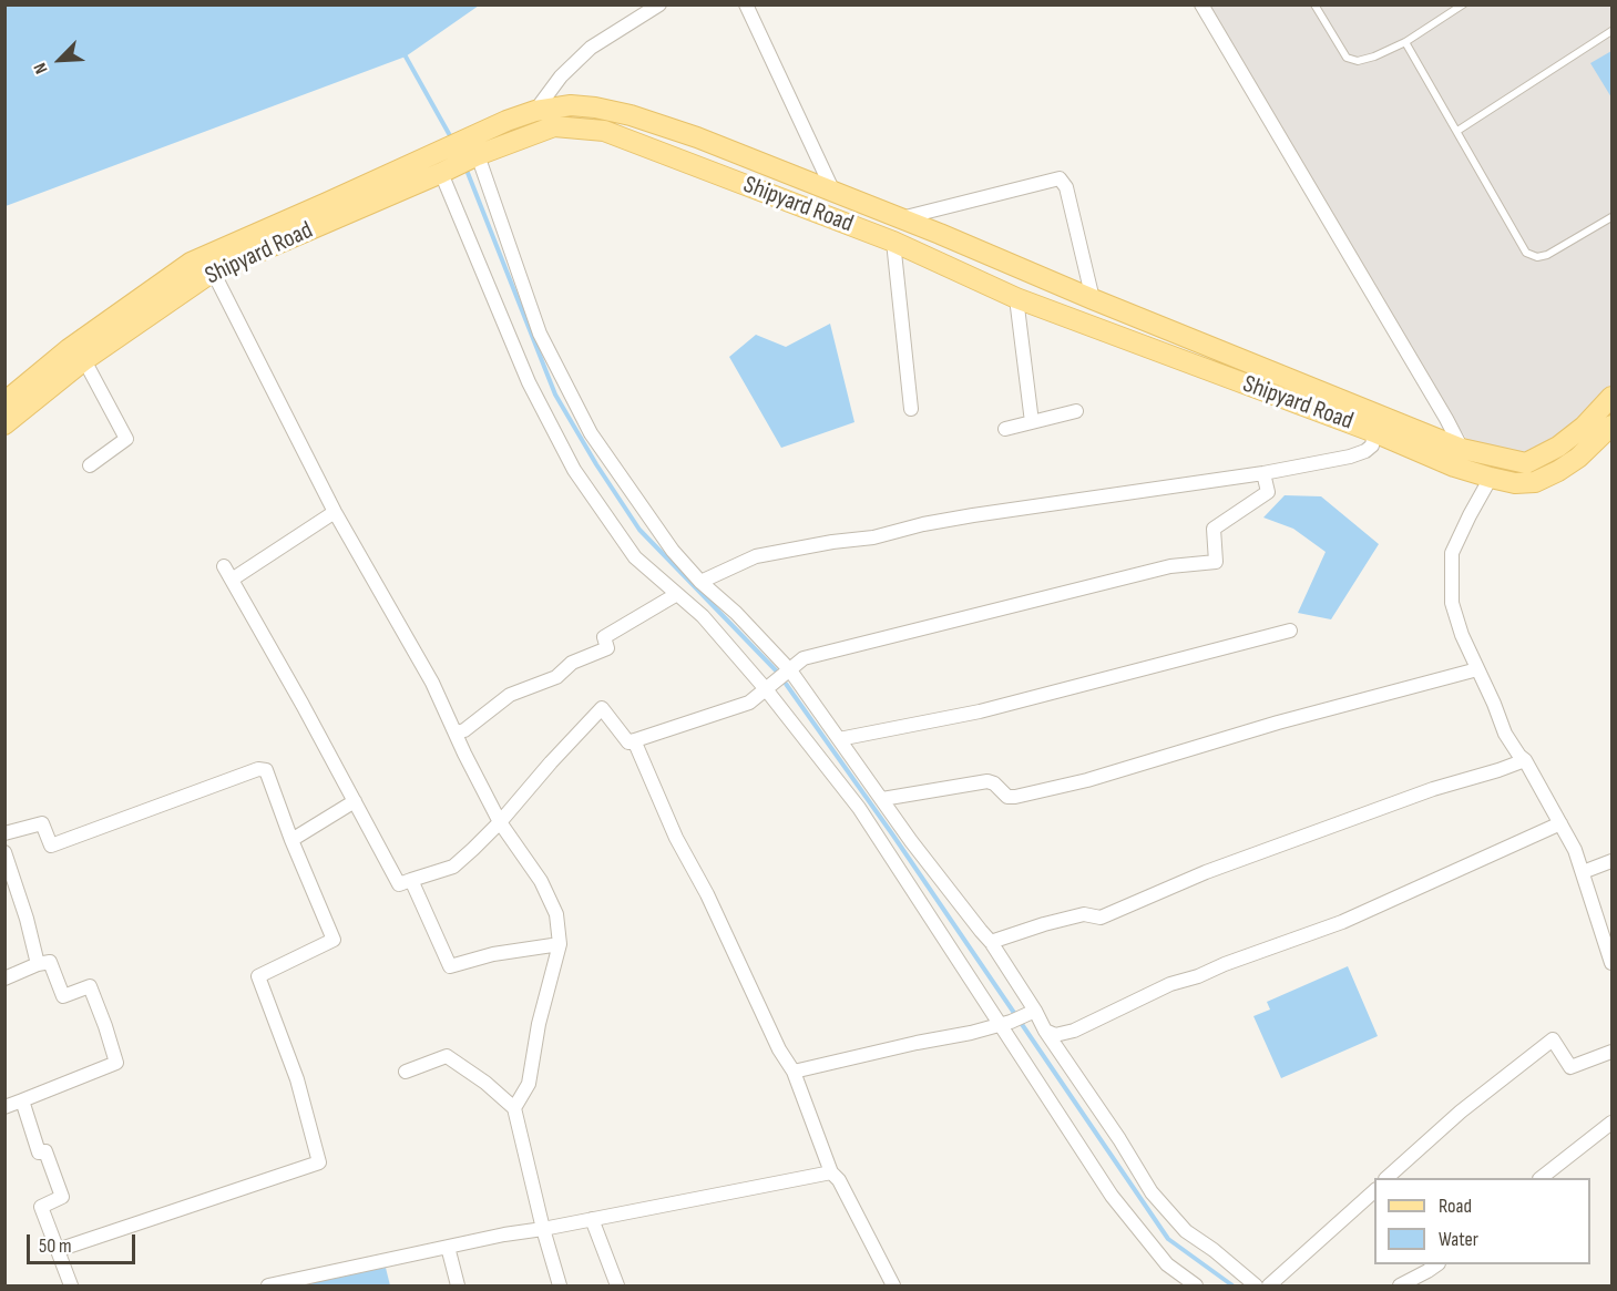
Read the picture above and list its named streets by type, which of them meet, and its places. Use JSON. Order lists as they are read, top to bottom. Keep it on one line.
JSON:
{"streets":{"main road":["Shipyard Road"]},"legend":["Road","Water"],"scale_bar":"50 m","north":"bottom left"}
